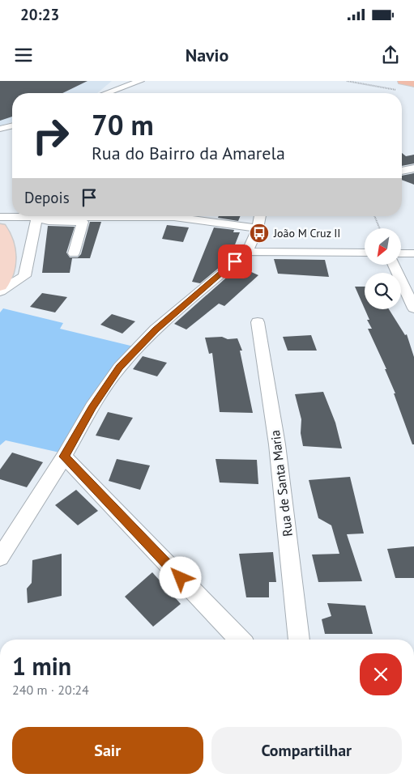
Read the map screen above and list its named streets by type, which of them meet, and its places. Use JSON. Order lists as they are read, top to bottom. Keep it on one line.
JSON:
{"streets":{"street":["Rua de Santa Maria"]},"places":{"bus stop":["João M Cruz II"]},"north":"bottom left","page":{"status":"20:23","header":"Navio","turn":["70 m","Rua do Bairro da Amarela"],"then":"Depois","heading":["1 min","240 m · 20:24"],"buttons":["Sair","Compartilhar"]}}
